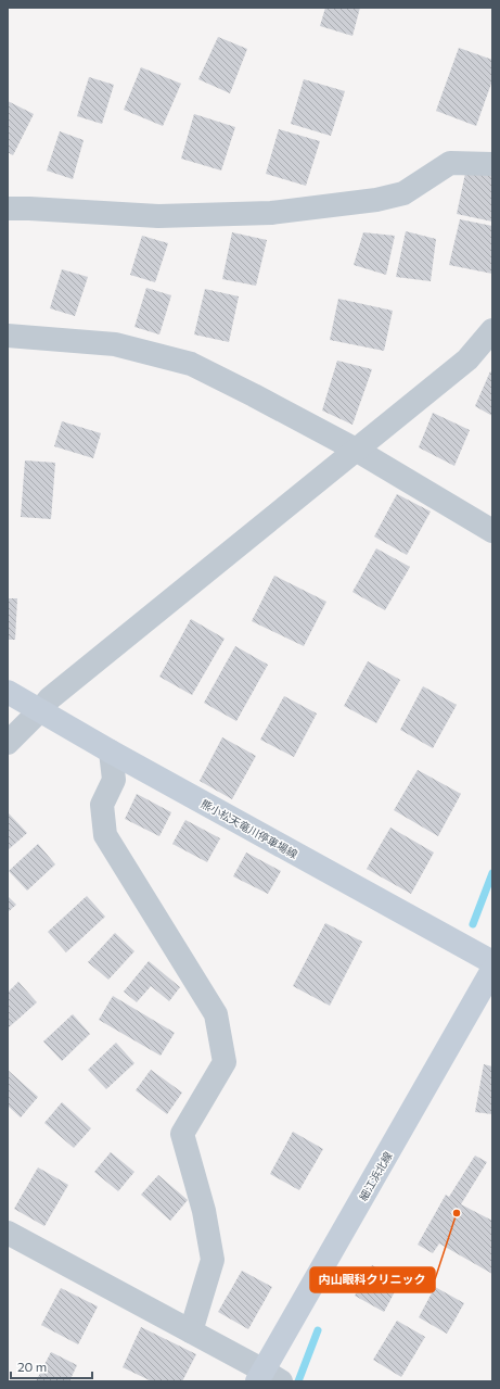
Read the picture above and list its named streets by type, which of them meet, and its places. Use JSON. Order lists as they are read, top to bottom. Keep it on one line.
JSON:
{"streets":{"main road":["熊小松天竜川停車場線","細江浜北線"]},"places":["内山眼科クリニック"],"scale_bar":"20 m"}
